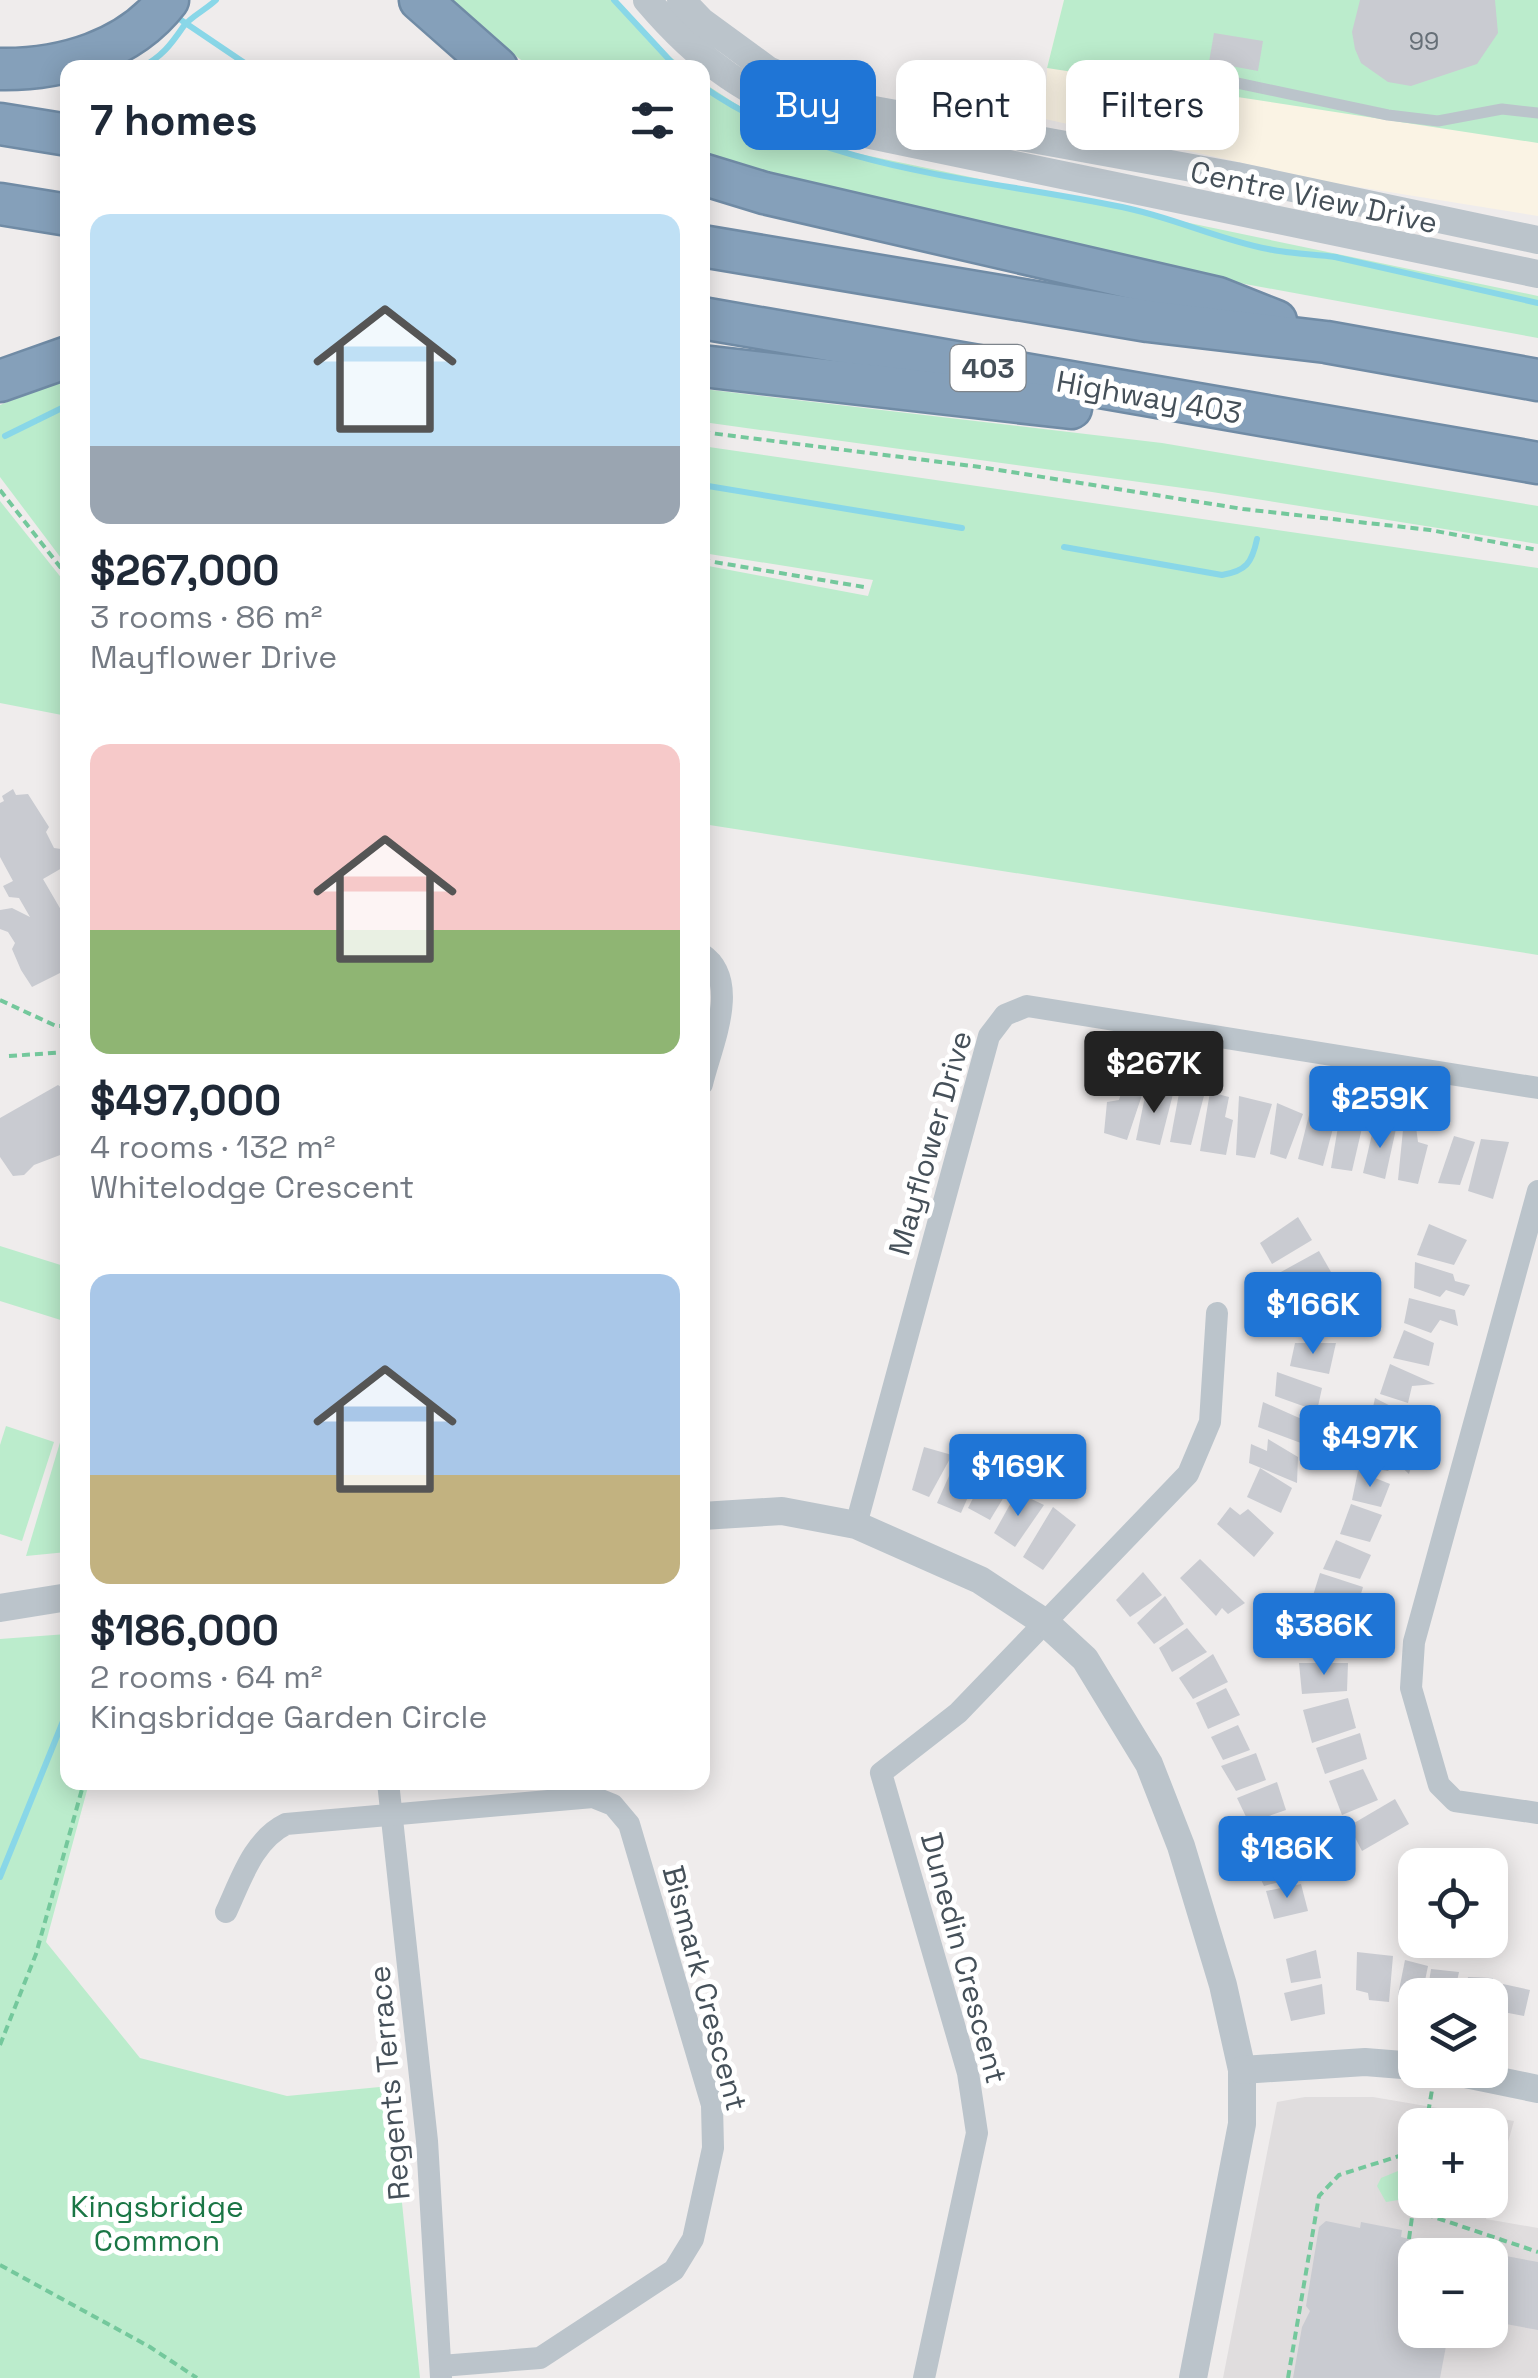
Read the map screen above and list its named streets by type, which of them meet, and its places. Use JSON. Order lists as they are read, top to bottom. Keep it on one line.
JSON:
{"streets":{"highway":["403","Highway 403"],"street":["Centre View Drive","Mayflower Drive","Dunedin Crescent","Bismark Crescent","Regents Terrace"]},"crossings":[["Bismark Crescent","Regents Terrace"]],"parks":["Kingsbridge Common"],"house_numbers":["99"],"page":{"chip":["Buy","Rent","Filters"],"heading":"7 homes","list":[{"name":"$267,000","note":"3 rooms · 86 m² · Mayflower Drive"},{"name":"$497,000","note":"4 rooms · 132 m² · Whitelodge Crescent"},{"name":"$186,000","note":"2 rooms · 64 m² · Kingsbridge Garden Circle"}],"price":["$267K","$259K","$166K","$497K","$169K","$386K","$186K"],"map_buttons":["+","−"]}}
